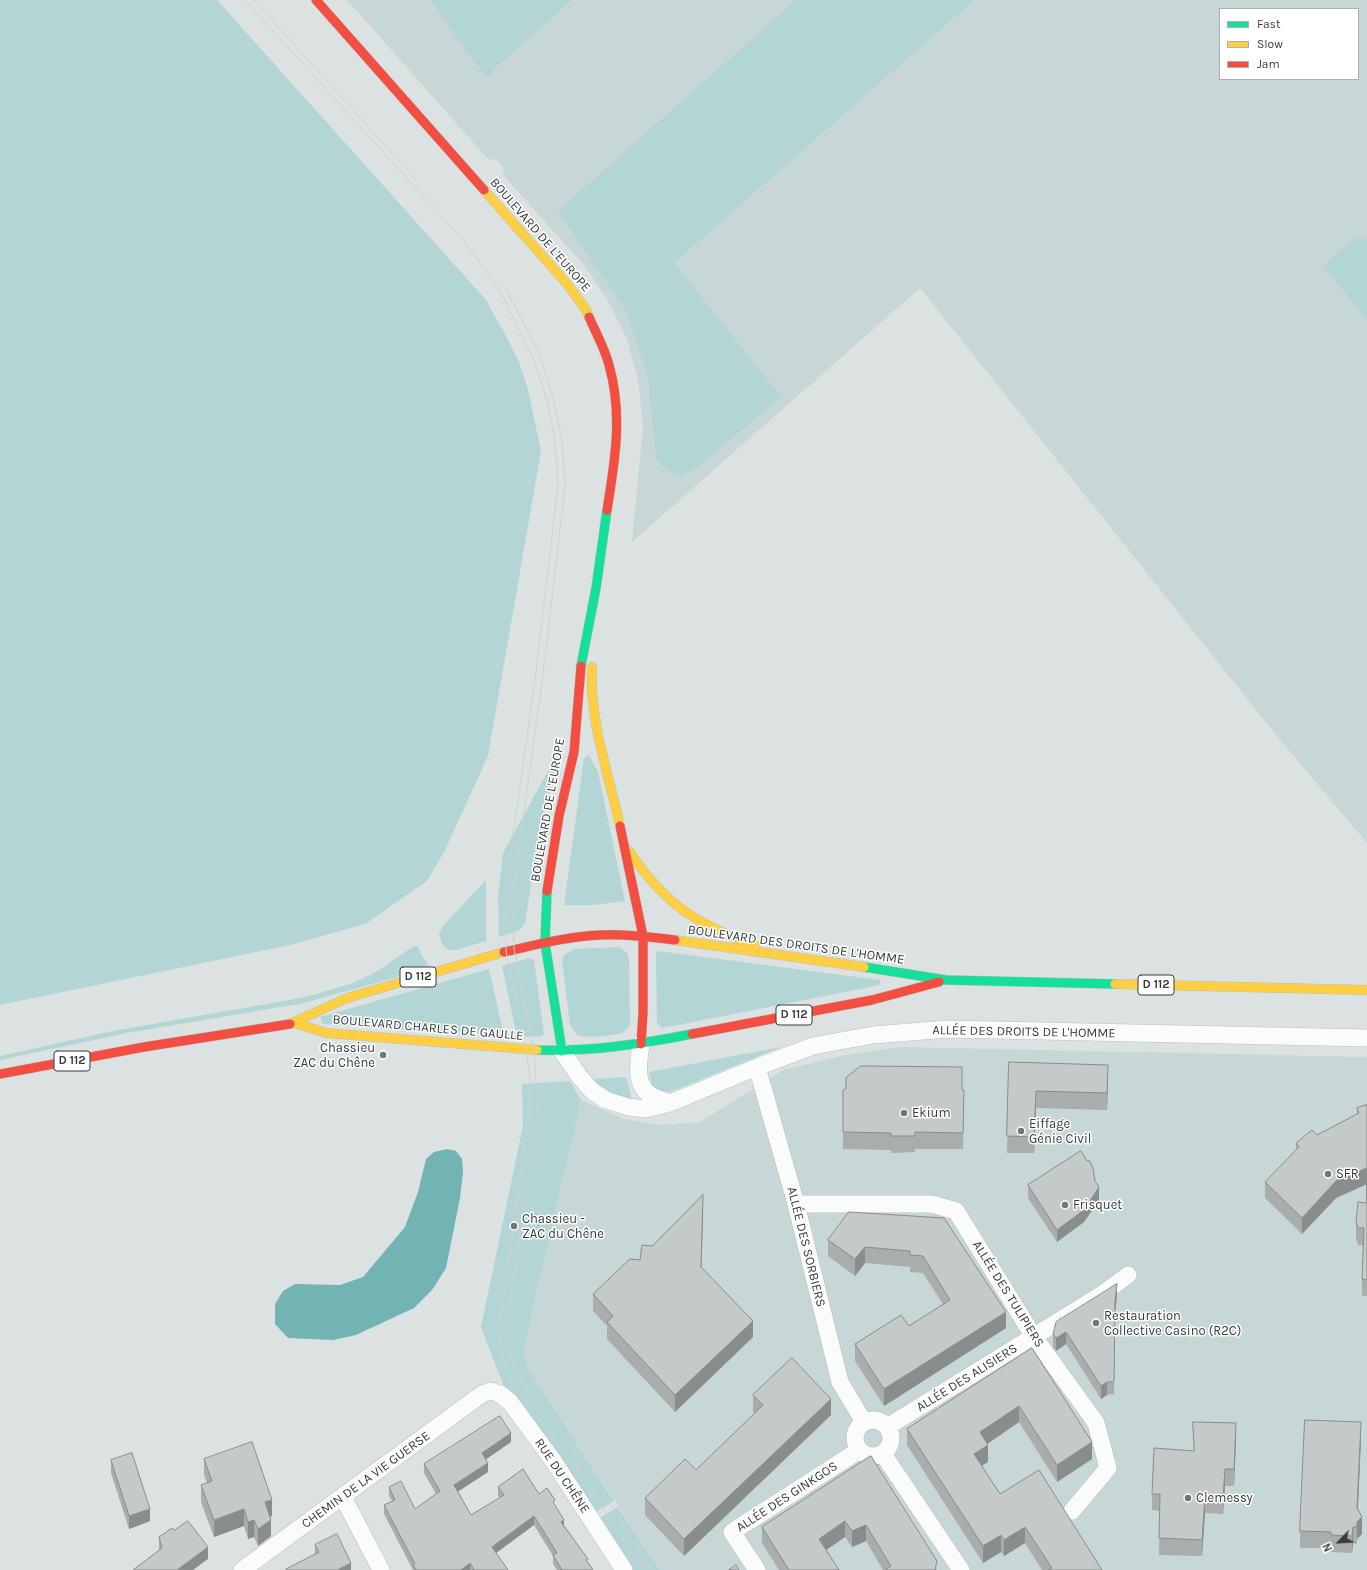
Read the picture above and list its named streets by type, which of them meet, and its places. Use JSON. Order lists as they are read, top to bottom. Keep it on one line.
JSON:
{"streets":{"main road":["BOULEVARD DE L'EUROPE","BOULEVARD DES DROITS DE L'HOMME","D 112","BOULEVARD CHARLES DE GAULLE"],"street":["ALLÉE DES DROITS DE L'HOMME","ALLÉE DES SORBIERS","ALLÉE DES TULIPIERS","ALLÉE DES ALISIERS","RUE DU CHÊNE","CHEMIN DE LA VIE GUERSE","ALLÉE DES GINKGOS"]},"crossings":[["BOULEVARD DE L'EUROPE","BOULEVARD DES DROITS DE L'HOMME"],["BOULEVARD DE L'EUROPE","BOULEVARD CHARLES DE GAULLE"],["BOULEVARD DE L'EUROPE","ALLÉE DES DROITS DE L'HOMME"],["BOULEVARD DES DROITS DE L'HOMME","BOULEVARD CHARLES DE GAULLE"],["BOULEVARD CHARLES DE GAULLE","ALLÉE DES DROITS DE L'HOMME"],["ALLÉE DES DROITS DE L'HOMME","ALLÉE DES SORBIERS"],["ALLÉE DES SORBIERS","ALLÉE DES TULIPIERS"],["ALLÉE DES SORBIERS","ALLÉE DES ALISIERS"],["ALLÉE DES SORBIERS","ALLÉE DES GINKGOS"],["ALLÉE DES TULIPIERS","ALLÉE DES ALISIERS"],["ALLÉE DES ALISIERS","ALLÉE DES GINKGOS"],["RUE DU CHÊNE","CHEMIN DE LA VIE GUERSE"]],"places":["Chassieu ZAC du Chêne","Ekium","Eiffage Génie Civil","SFR","Frisquet","Chassieu - ZAC du Chêne","Restauration Collective Casino (R2C)","Clemessy"],"legend":["Fast","Slow","Jam"],"north":"bottom left"}
